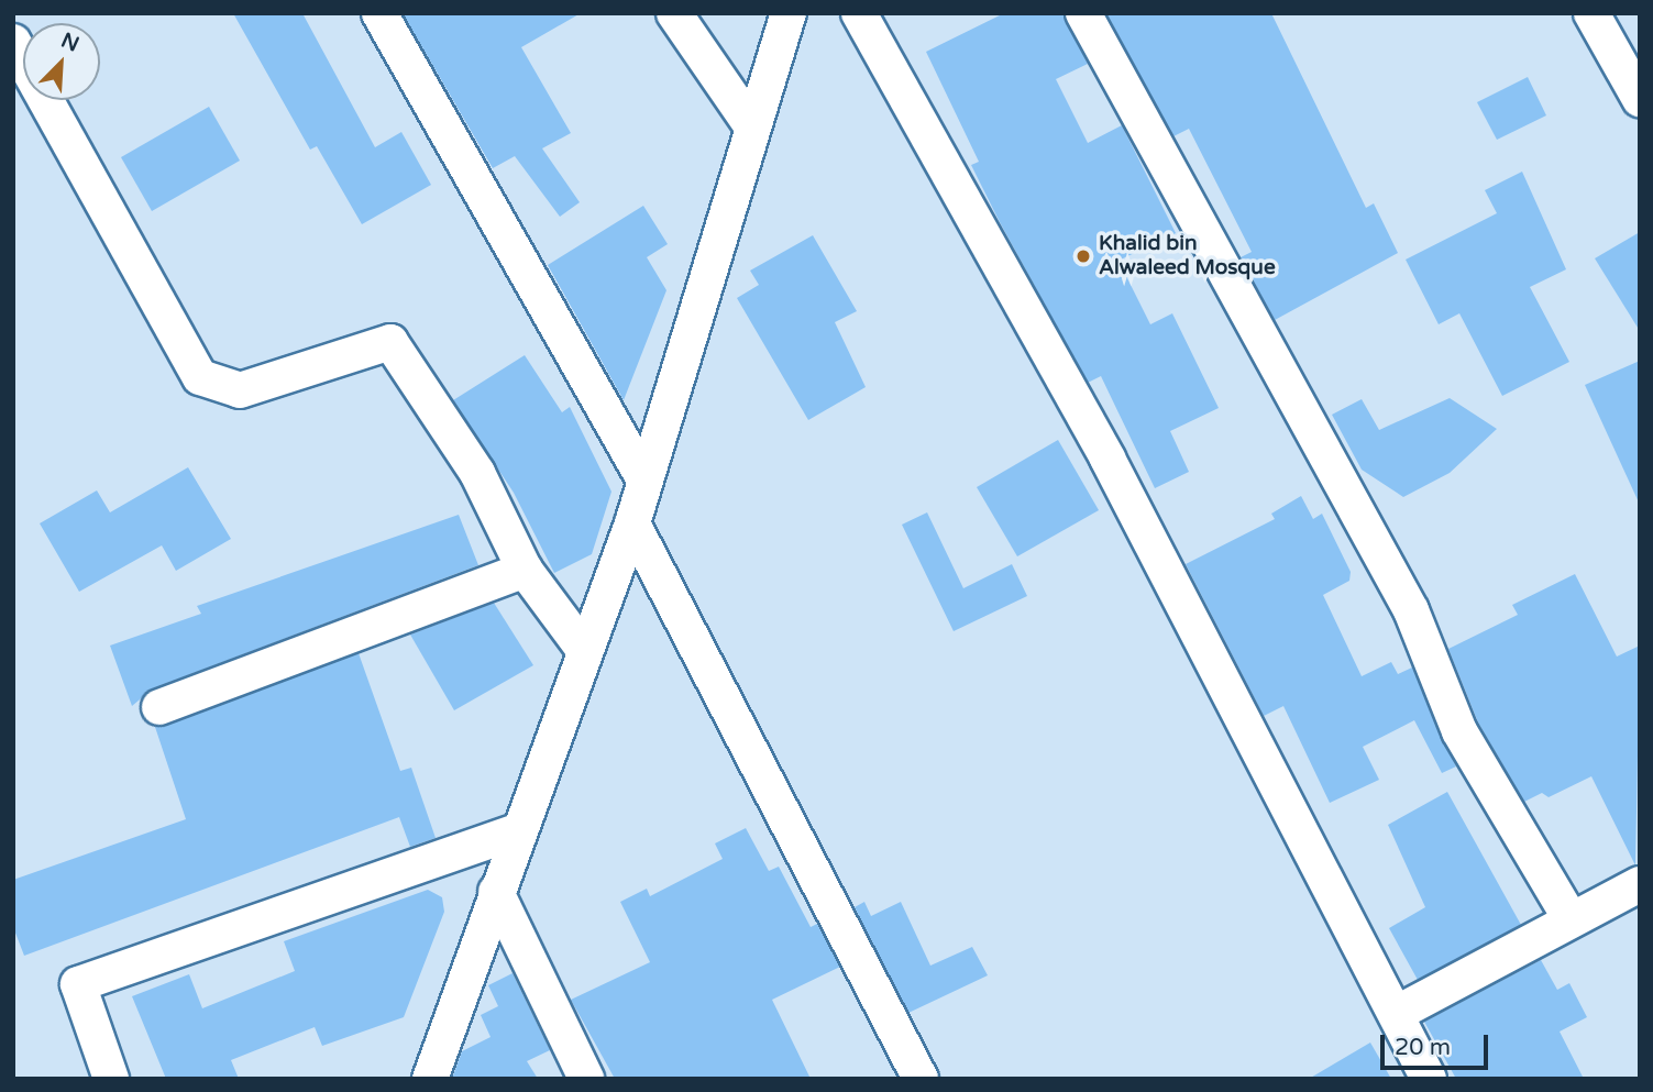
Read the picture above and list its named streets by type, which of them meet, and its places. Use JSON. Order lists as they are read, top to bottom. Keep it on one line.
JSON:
{"places":["Khalid bin Alwaleed Mosque"],"scale_bar":"20 m","north":"top right"}
